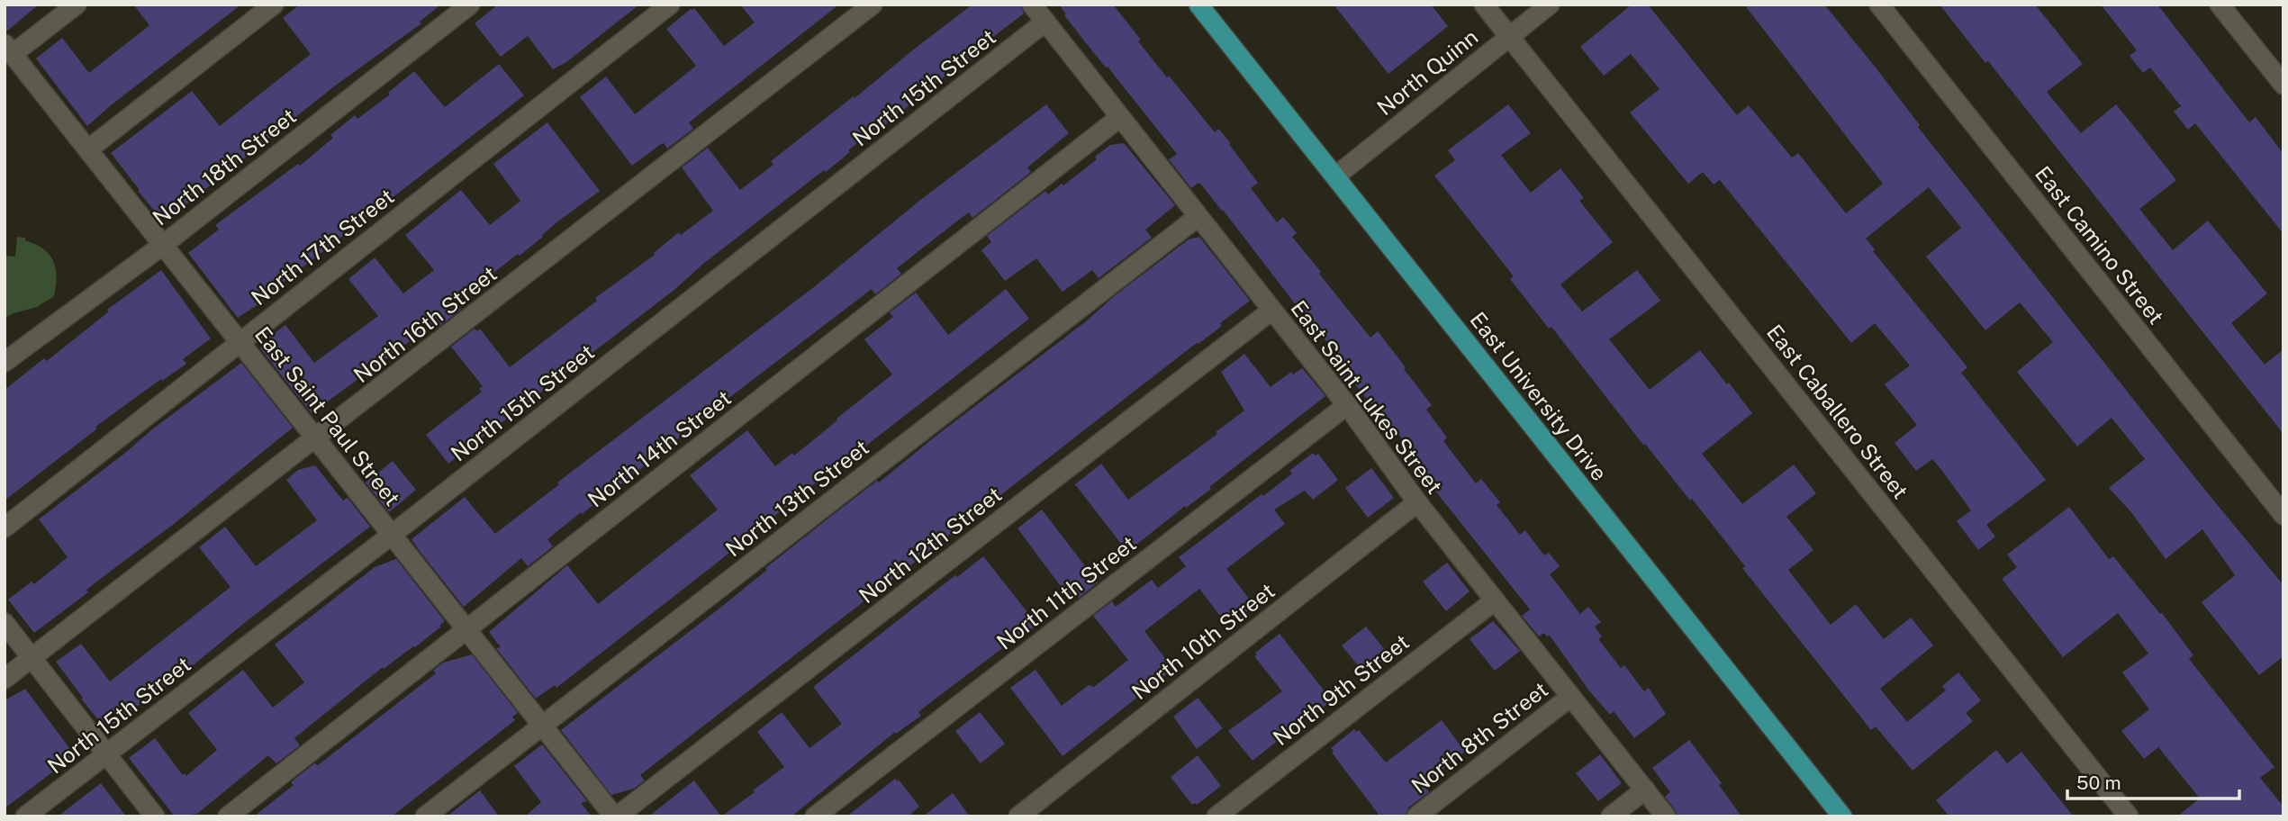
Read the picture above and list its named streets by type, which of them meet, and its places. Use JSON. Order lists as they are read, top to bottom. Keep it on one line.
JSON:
{"streets":{"main road":["East University Drive"],"street":["North Quinn","North 15th Street","North 18th Street","East Camino Street","North 17th Street","North 16th Street","East Saint Lukes Street","East Caballero Street","East Saint Paul Street","North 14th Street","North 13th Street","North 12th Street","North 11th Street","North 10th Street","North 9th Street","North 8th Street"]},"crossings":[["North Quinn","East University Drive"],["North Quinn","East Caballero Street"],["North 15th Street","East Saint Lukes Street"],["North 15th Street","East Saint Paul Street"],["North 18th Street","East Saint Paul Street"],["North 17th Street","East Saint Paul Street"],["North 16th Street","East Saint Paul Street"],["East Saint Lukes Street","North 14th Street"],["East Saint Lukes Street","North 13th Street"],["East Saint Lukes Street","North 12th Street"],["East Saint Lukes Street","North 11th Street"],["East Saint Lukes Street","North 10th Street"],["East Saint Lukes Street","North 9th Street"],["East Saint Lukes Street","North 8th Street"],["East Saint Paul Street","North 14th Street"],["East Saint Paul Street","North 13th Street"],["East Saint Paul Street","North 12th Street"]],"scale_bar":"50 m"}
